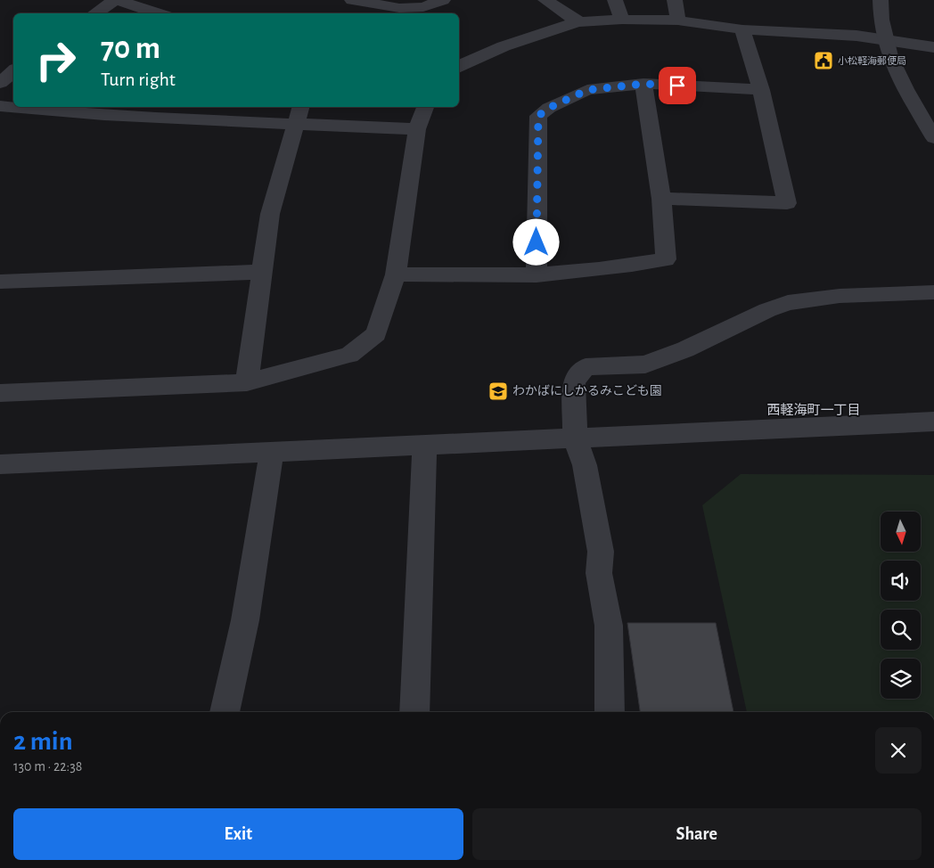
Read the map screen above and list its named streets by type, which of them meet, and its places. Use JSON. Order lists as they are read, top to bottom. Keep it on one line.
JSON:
{"districts":["西軽海町一丁目"],"places":{"public building":["小松軽海郵便局"],"school or university":["わかばにしかるみこども園"]},"north":"bottom","page":{"turn":["70 m","Turn right"],"heading":["2 min","130 m · 22:38"],"buttons":["Exit","Share"]}}
